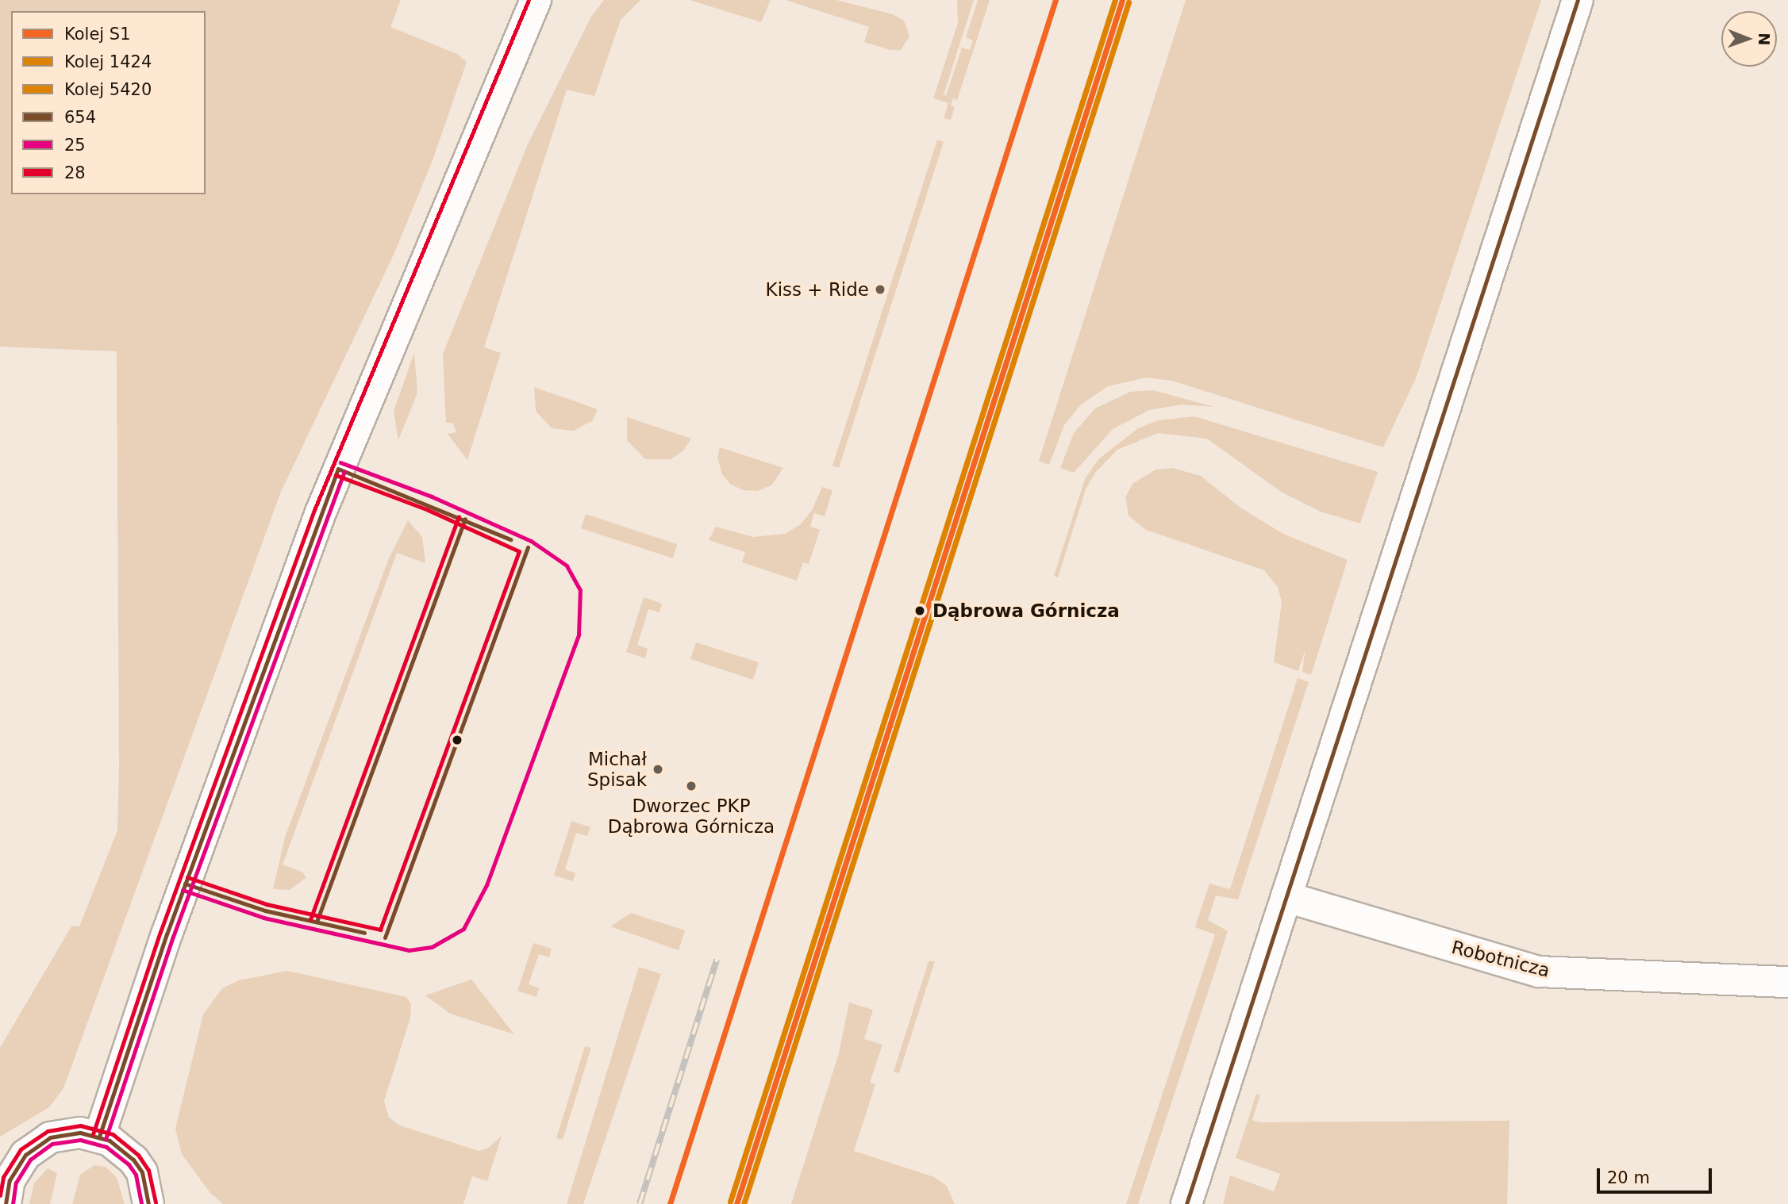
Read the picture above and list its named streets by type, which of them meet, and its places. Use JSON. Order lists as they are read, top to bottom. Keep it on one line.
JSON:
{"streets":{"street":["Robotnicza"]},"places":["Kiss + Ride","Dąbrowa Górnicza","Michał Spisak","Dworzec PKP Dąbrowa Górnicza"],"lines":["rail line S1","rail line 5420","transit line 654","transit line 28","rail line 1424","transit line 25"],"legend":["Kolej S1","Kolej 1424","Kolej 5420","654","25","28"],"scale_bar":"20 m","north":"right"}
